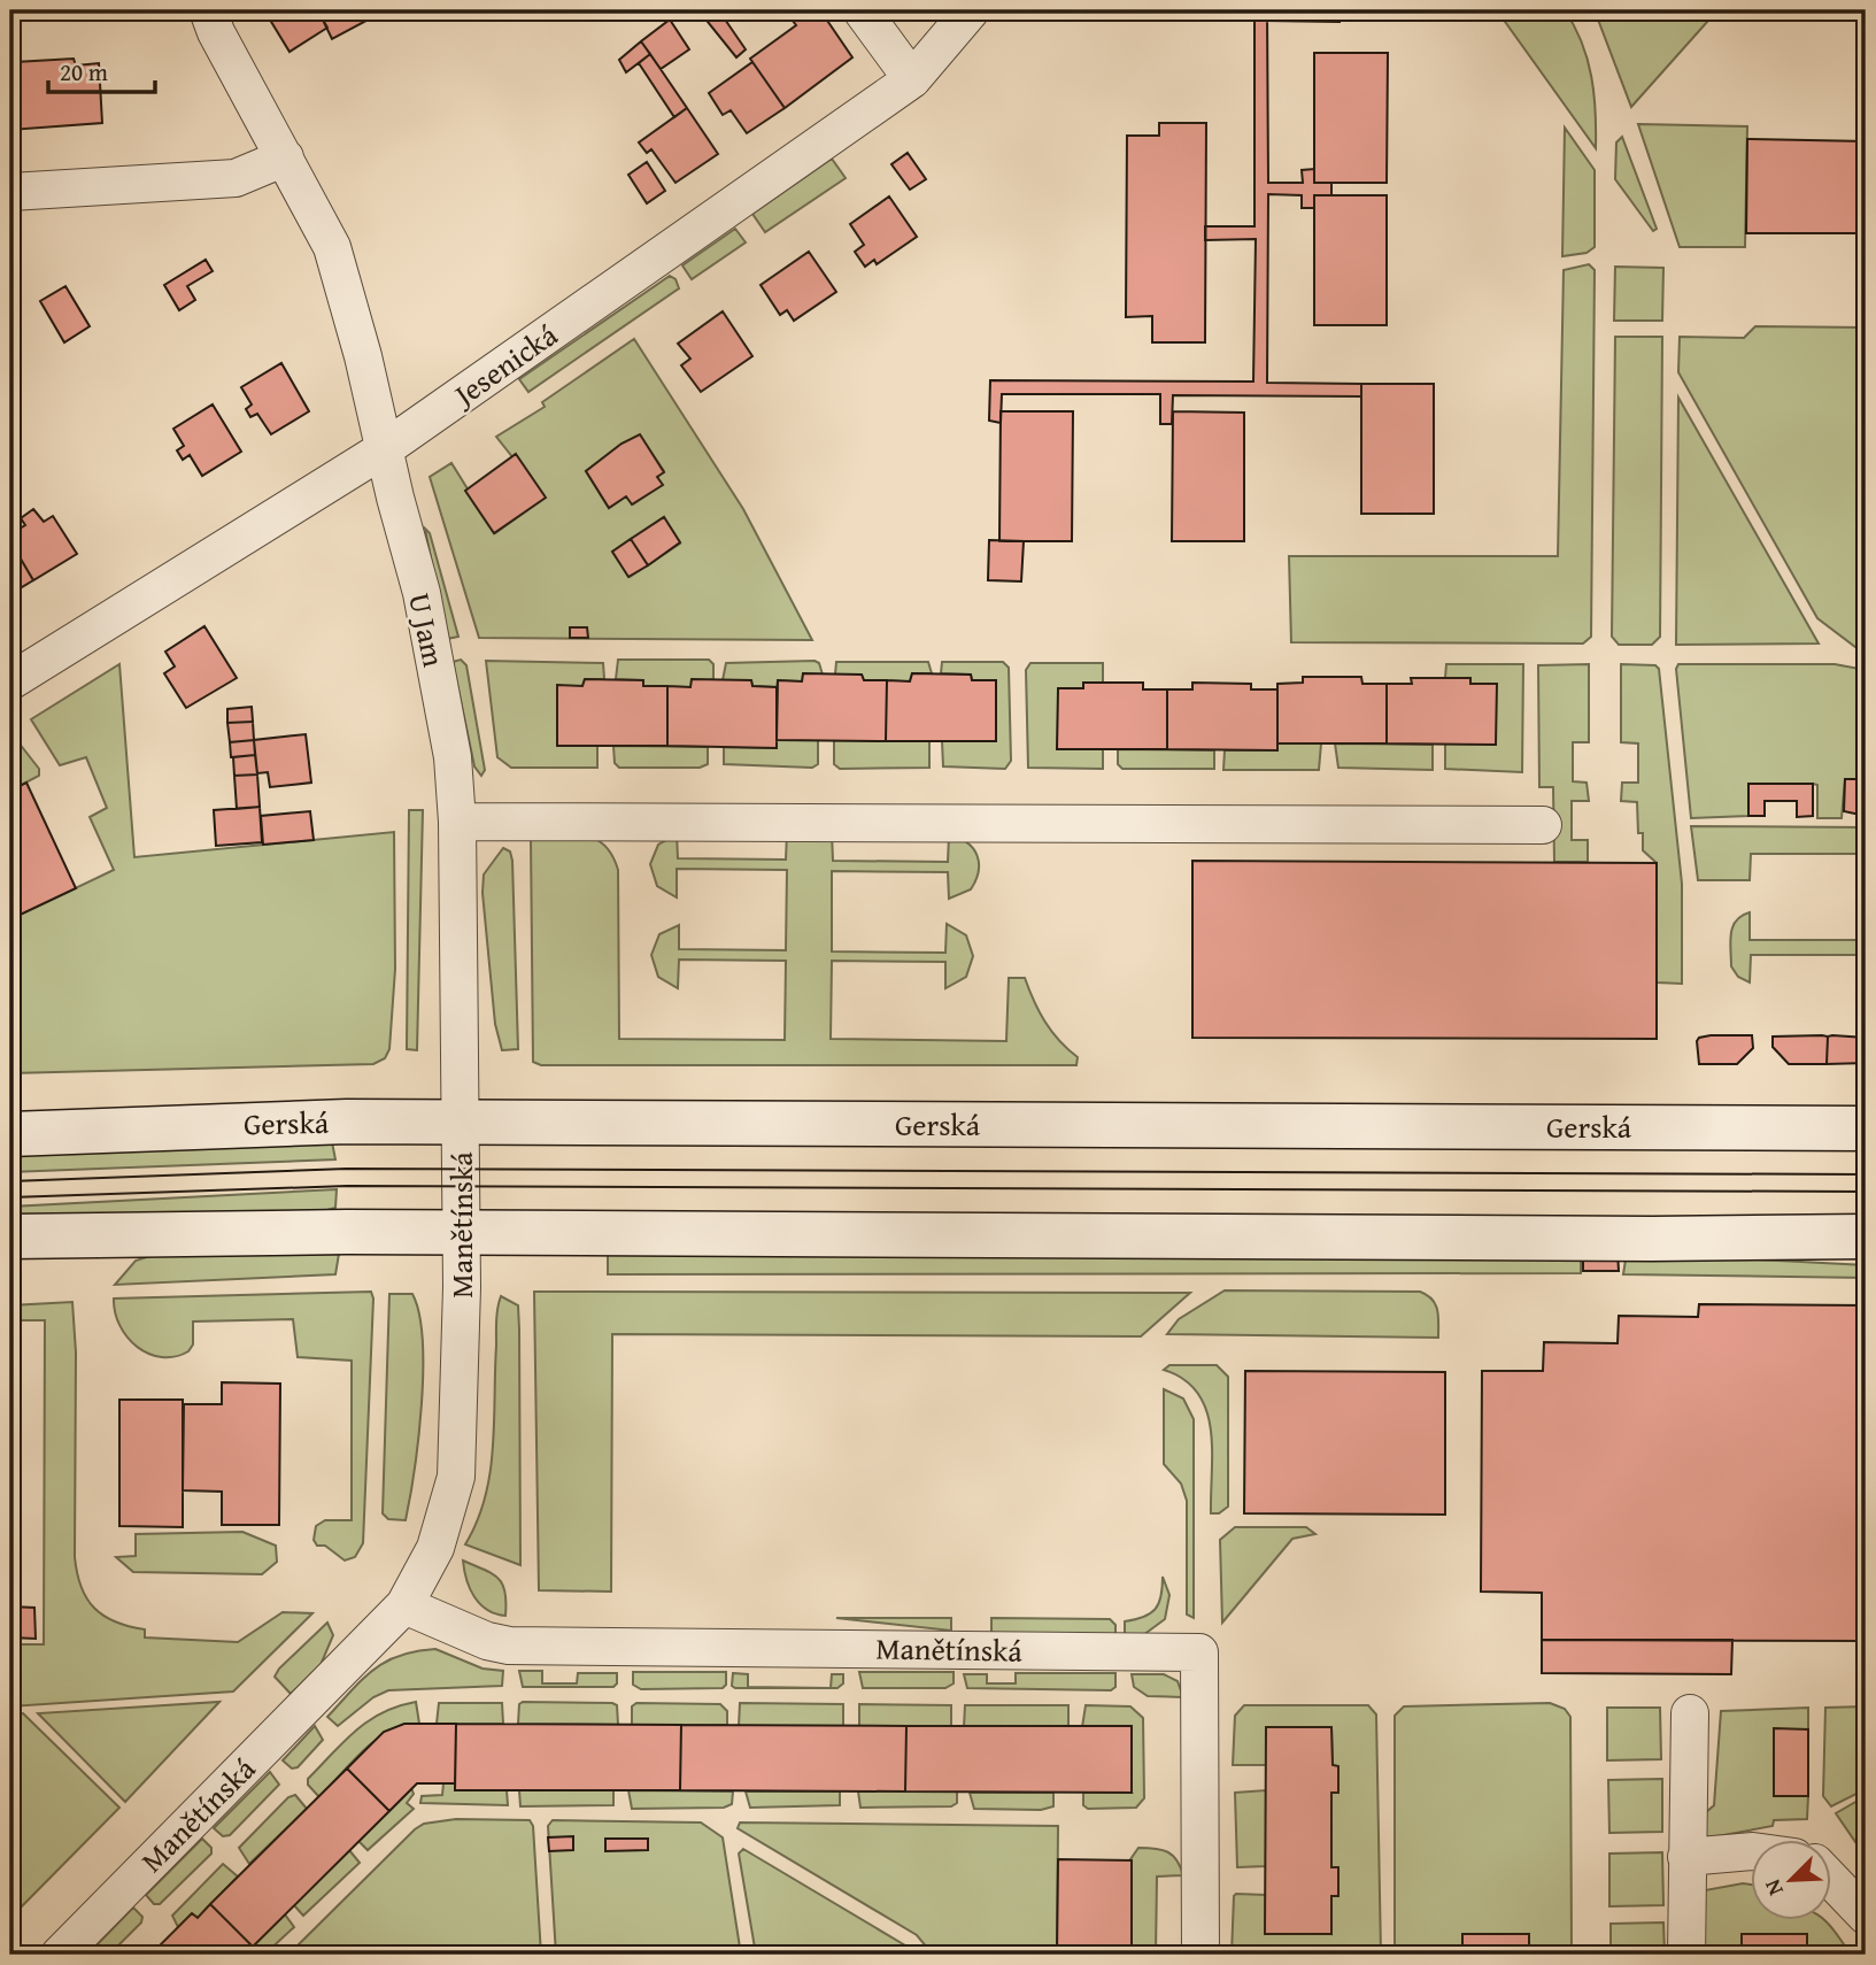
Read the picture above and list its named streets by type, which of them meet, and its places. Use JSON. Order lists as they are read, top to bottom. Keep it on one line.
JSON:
{"streets":{"street":["Jesenická","U Jam","Gerská","Manětínská"]},"crossings":[["Jesenická","U Jam"],["U Jam","Gerská"],["U Jam","Manětínská"],["Gerská","Manětínská"]],"scale_bar":"20 m","north":"bottom left"}
